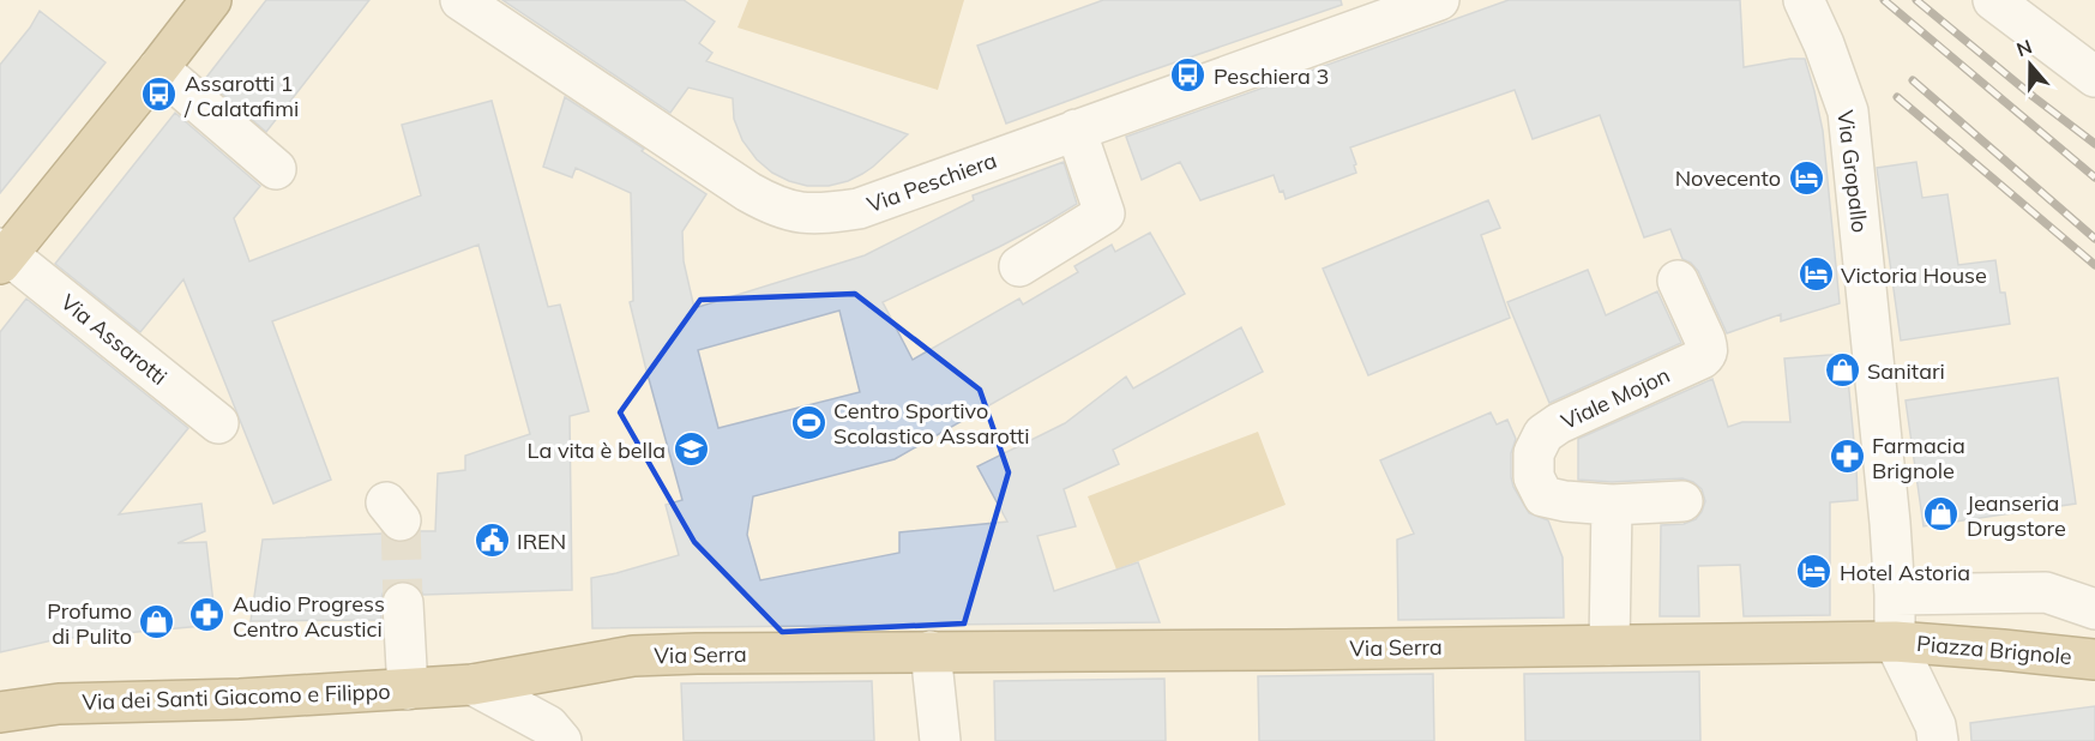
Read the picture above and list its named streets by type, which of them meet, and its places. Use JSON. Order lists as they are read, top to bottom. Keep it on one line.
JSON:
{"streets":{"main road":["Via Assarotti","Via Serra","Piazza Brignole","Via dei Santi Giacomo e Filippo"],"street":["Via Gropallo","Via Peschiera","Viale Mojon"]},"crossings":[["Via Gropallo","Piazza Brignole"],["Via Serra","Piazza Brignole"],["Via Serra","Via dei Santi Giacomo e Filippo"]],"places":{"bus stop":["Peschiera 3","Assarotti 1 / Calatafimi"],"hotel":["Novecento","Victoria House","Hotel Astoria"],"shop":["Sanitari","Jeanseria Drugstore","Profumo di Pulito"],"sports":["Centro Sportivo Scolastico Assarotti"],"school or university":["La vita è bella"],"pharmacy":["Farmacia Brignole","Audio Progress Centro Acustici"],"public building":["IREN"]},"north":"top"}
